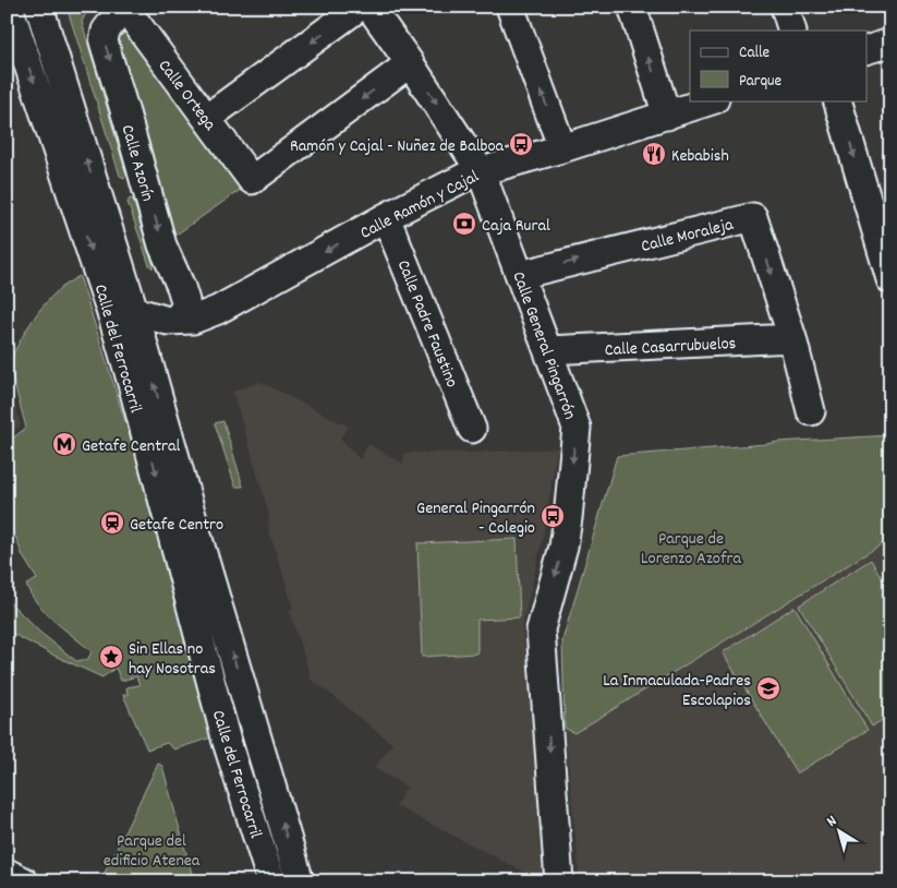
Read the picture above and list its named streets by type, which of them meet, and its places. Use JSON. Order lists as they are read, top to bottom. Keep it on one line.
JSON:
{"streets":{"street":["Calle Ortega","Calle Azorín","Calle Ramón y Cajal","Calle Moraleja","Calle Padre Faustino","Calle General Pingarrón","Calle Casarrubuelos","Calle del Ferrocarril"]},"crossings":[["Calle Ortega","Calle Azorín"],["Calle Ortega","Calle General Pingarrón"],["Calle Azorín","Calle Ramón y Cajal"],["Calle Ramón y Cajal","Calle Padre Faustino"],["Calle Ramón y Cajal","Calle General Pingarrón"],["Calle Ramón y Cajal","Calle del Ferrocarril"],["Calle Moraleja","Calle General Pingarrón"],["Calle Moraleja","Calle Casarrubuelos"],["Calle General Pingarrón","Calle Casarrubuelos"]],"one_way":["Calle Azorín","Calle General Pingarrón"],"parks":["Parque de Lorenzo Azofra","Parque del edificio Atenea"],"places":{"bus stop":["Ramón y Cajal - Nuñez de Balboa","General Pingarrón - Colegio"],"restaurant":["Kebabish"],"bank":["Caja Rural"],"metro station":["Getafe Central"],"station":["Getafe Centro"],"place":["Sin Ellas no hay Nosotras"],"school or university":["La Inmaculada-Padres Escolapios"]},"legend":["Calle","Parque"],"north":"top left"}
